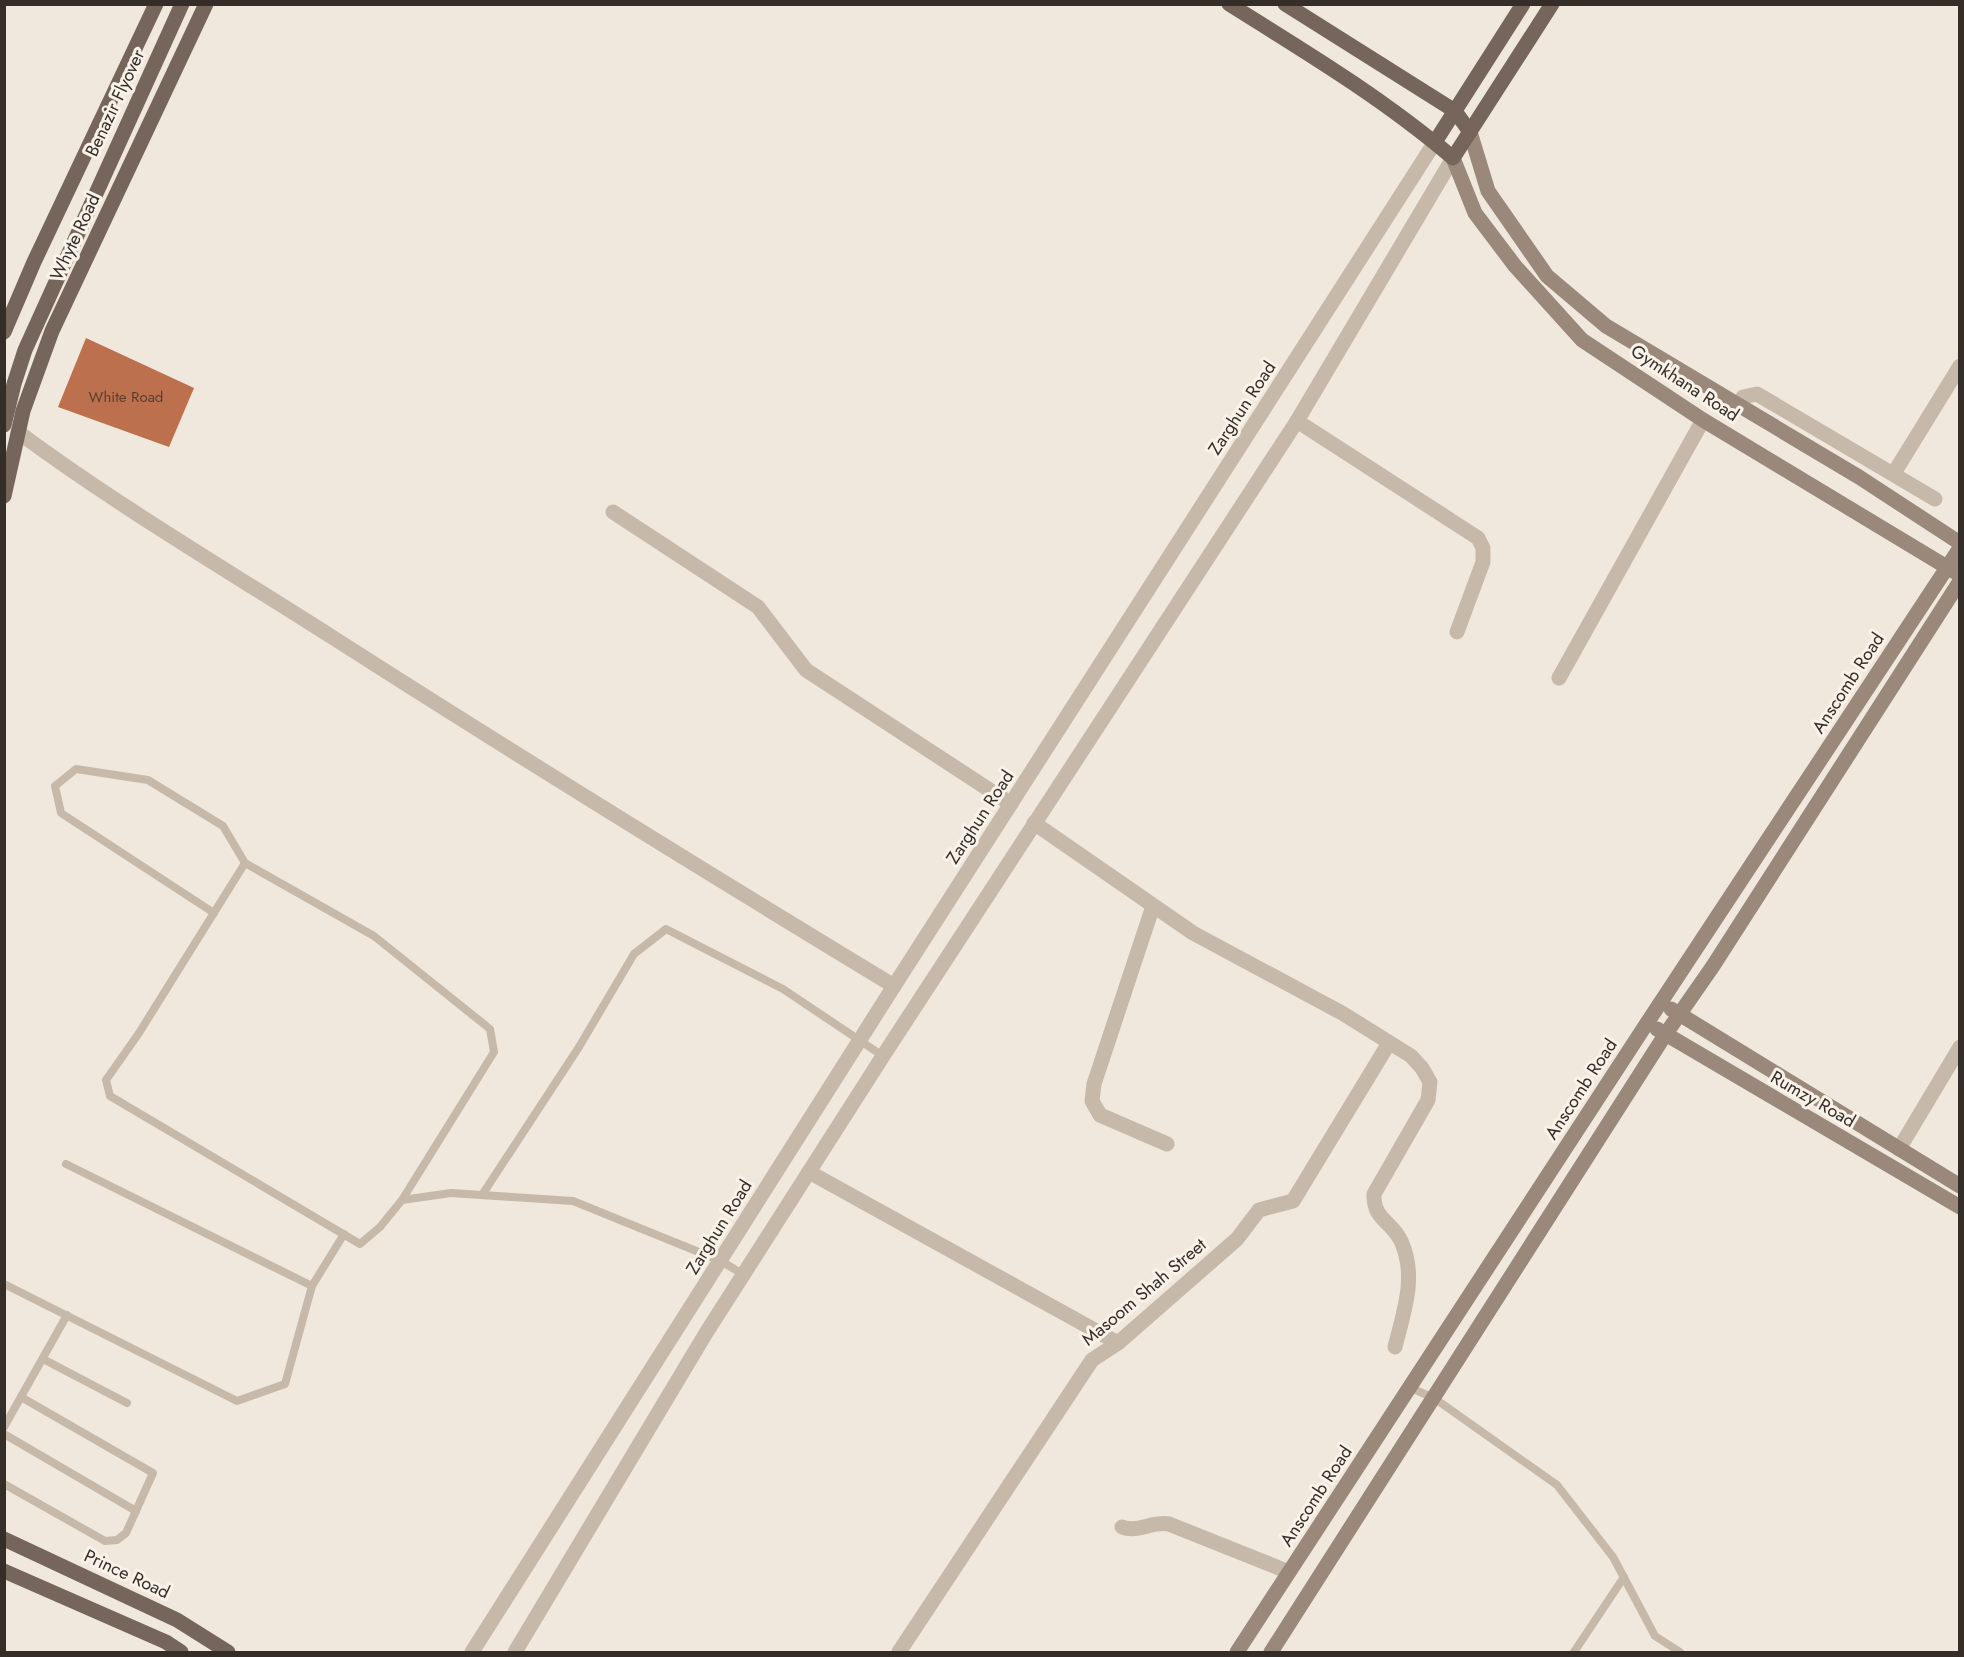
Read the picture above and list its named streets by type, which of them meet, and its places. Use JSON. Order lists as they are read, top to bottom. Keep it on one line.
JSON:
{"streets":{"main road":["Benazir Flyover","Whyte Road","Zarghun Road","Prince Road"],"street":["Gymkhana Road","Anscomb Road","Rumzy Road","Masoom Shah Street"]},"crossings":[["Benazir Flyover","Whyte Road"],["Gymkhana Road","Anscomb Road"],["Anscomb Road","Rumzy Road"]],"house_numbers":["White Road"]}
